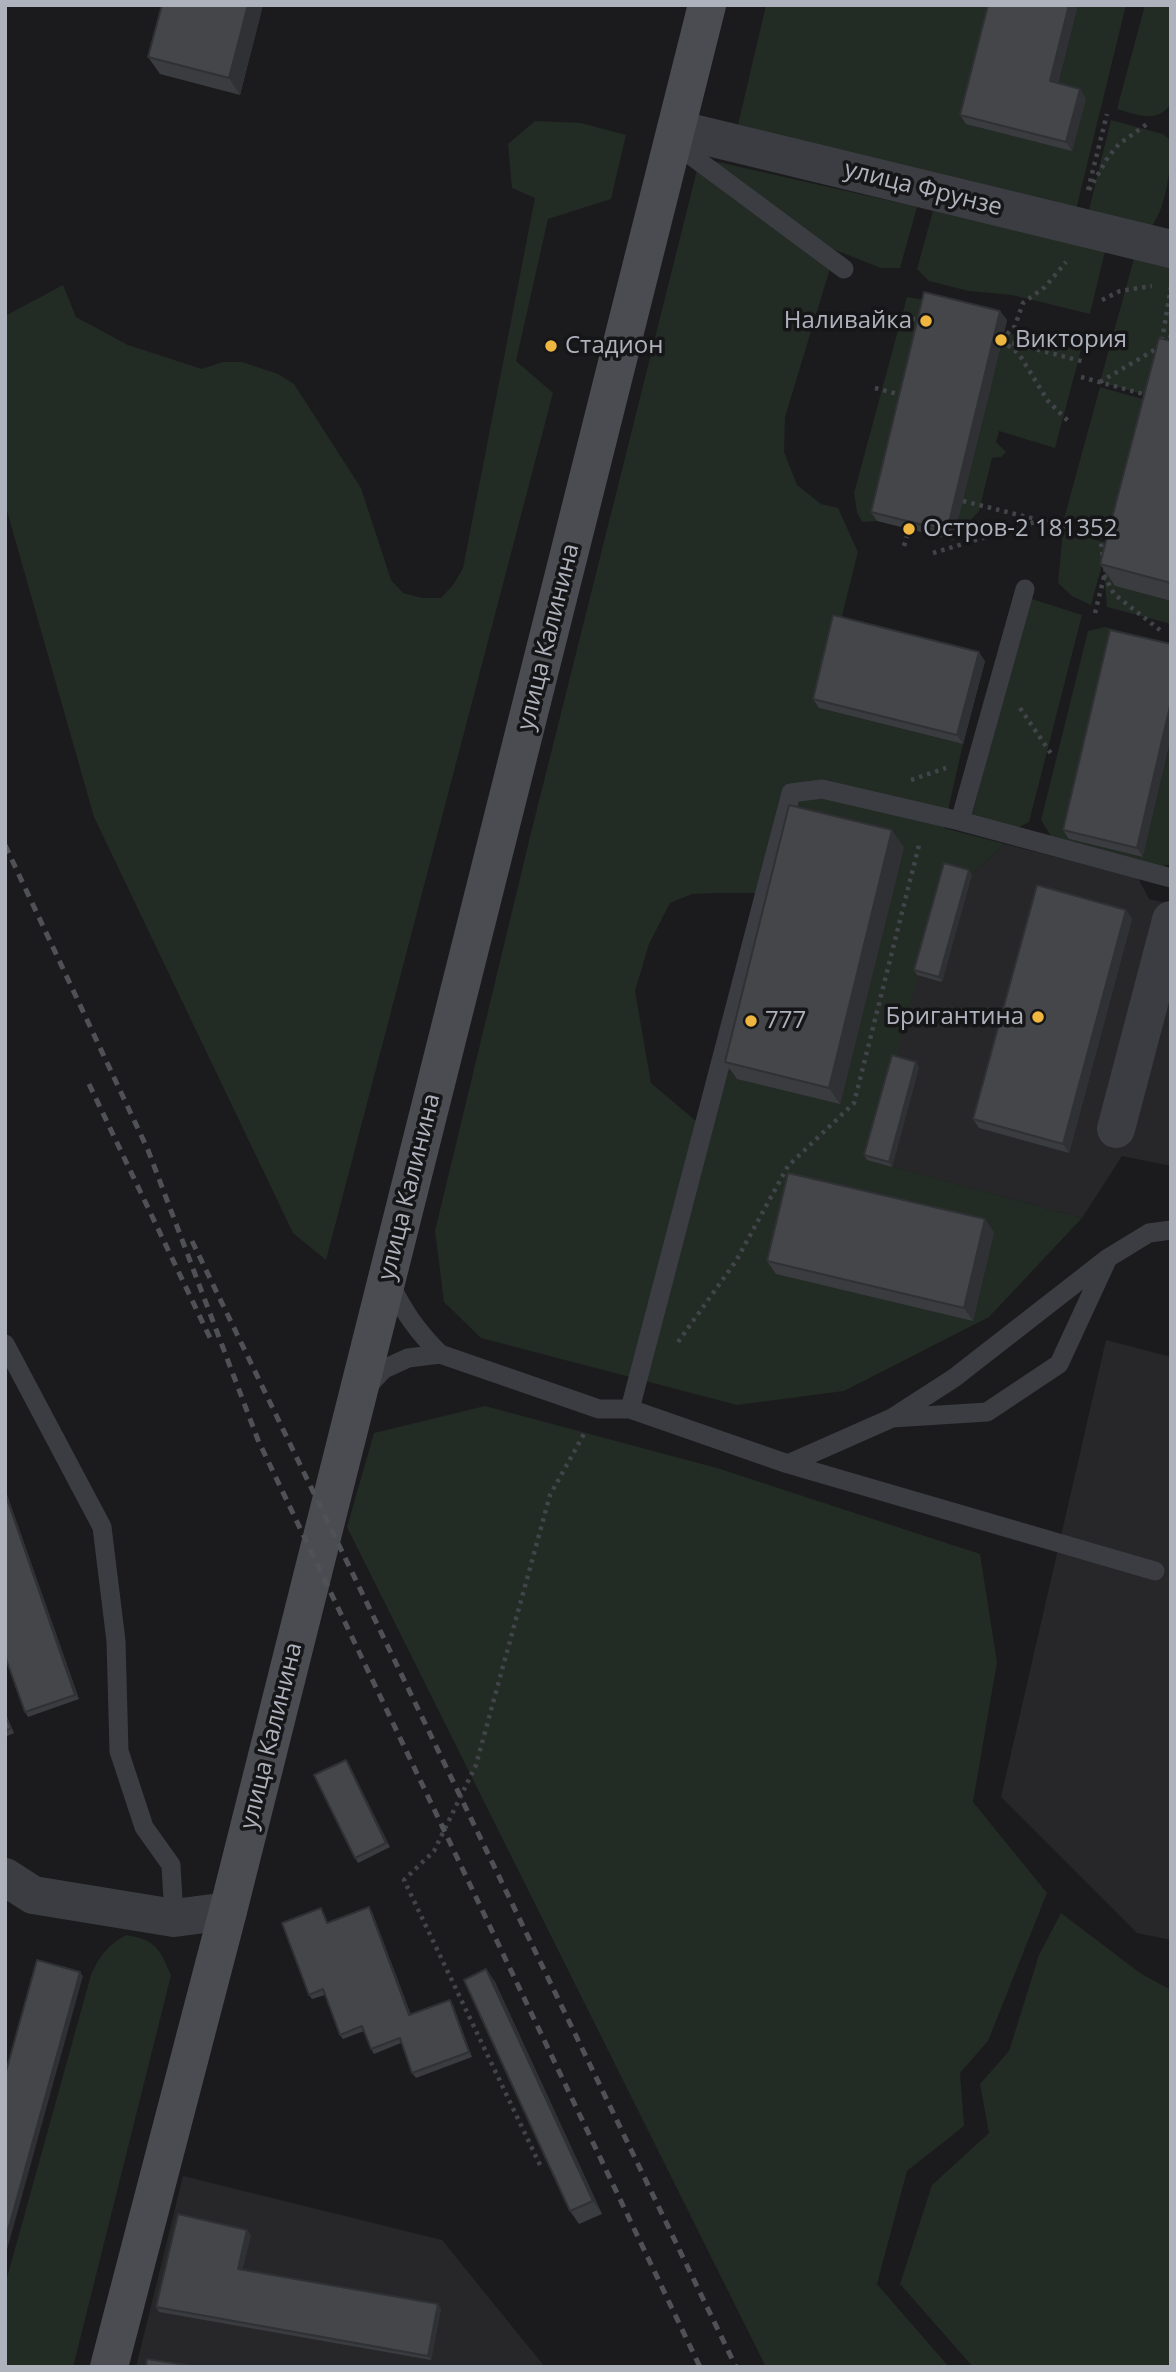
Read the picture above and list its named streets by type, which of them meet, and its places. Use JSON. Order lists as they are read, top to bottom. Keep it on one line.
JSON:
{"streets":{"main road":["улица Калинина"],"street":["улица Фрунзе"]},"crossings":[["улица Фрунзе","улица Калинина"]],"places":["Наливайка","Виктория","Стадион","Остров-2 181352","Бригантина","777"]}
